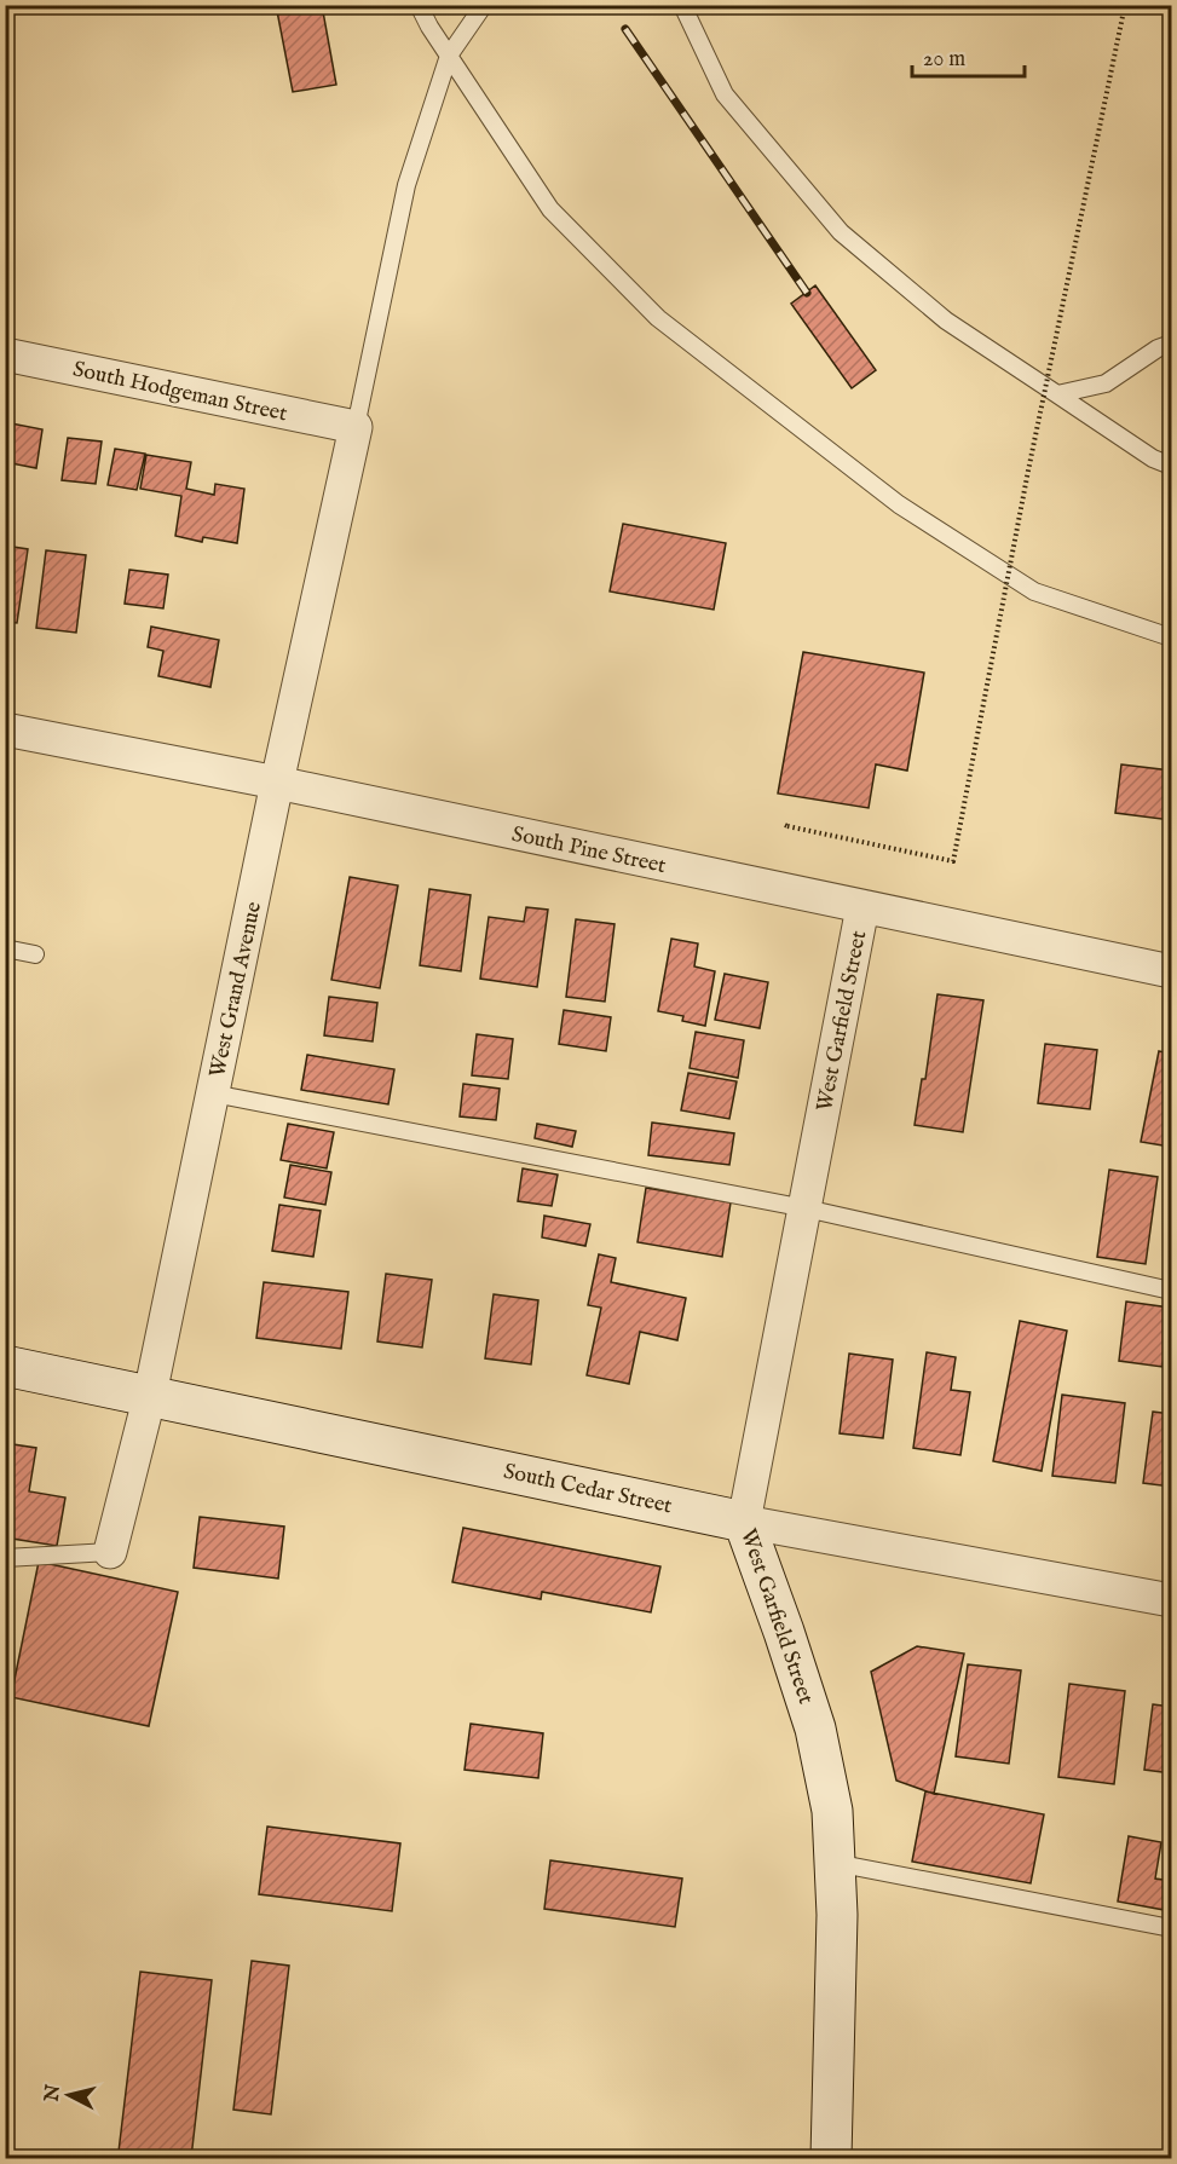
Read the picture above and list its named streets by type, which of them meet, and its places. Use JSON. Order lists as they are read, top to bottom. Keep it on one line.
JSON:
{"streets":{"street":["South Hodgeman Street","South Pine Street","West Grand Avenue","West Garfield Street","South Cedar Street"]},"crossings":[["South Hodgeman Street","West Grand Avenue"],["South Pine Street","West Grand Avenue"],["South Pine Street","West Garfield Street"],["West Grand Avenue","South Cedar Street"],["West Garfield Street","South Cedar Street"]],"scale_bar":"20 m","north":"left"}
